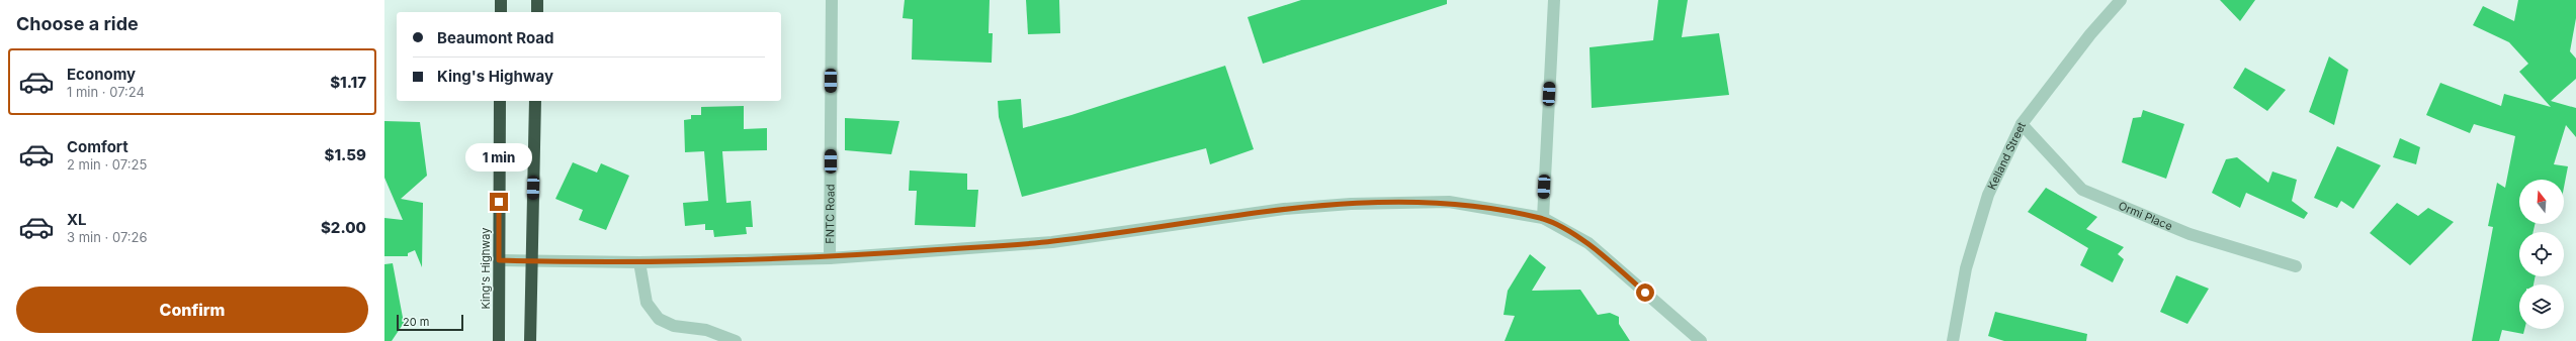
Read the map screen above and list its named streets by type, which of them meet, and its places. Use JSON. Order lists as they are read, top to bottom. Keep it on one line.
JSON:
{"streets":{"highway":["King's Highway"],"street":["Kelland Street","FNTC Road","Ormi Place"]},"crossings":[["Kelland Street","Ormi Place"]],"scale_bar":"20 m","north":"top","page":{"heading":"Choose a ride","banner":["Beaumont Road","King's Highway"],"list":[{"name":"Economy","note":"1 min · 07:24","value":"$1.17"},{"name":"Comfort","note":"2 min · 07:25","value":"$1.59"},{"name":"XL","note":"3 min · 07:26","value":"$2.00"}],"bubble":"1 min","buttons":"Confirm","scale":"20 m"}}
